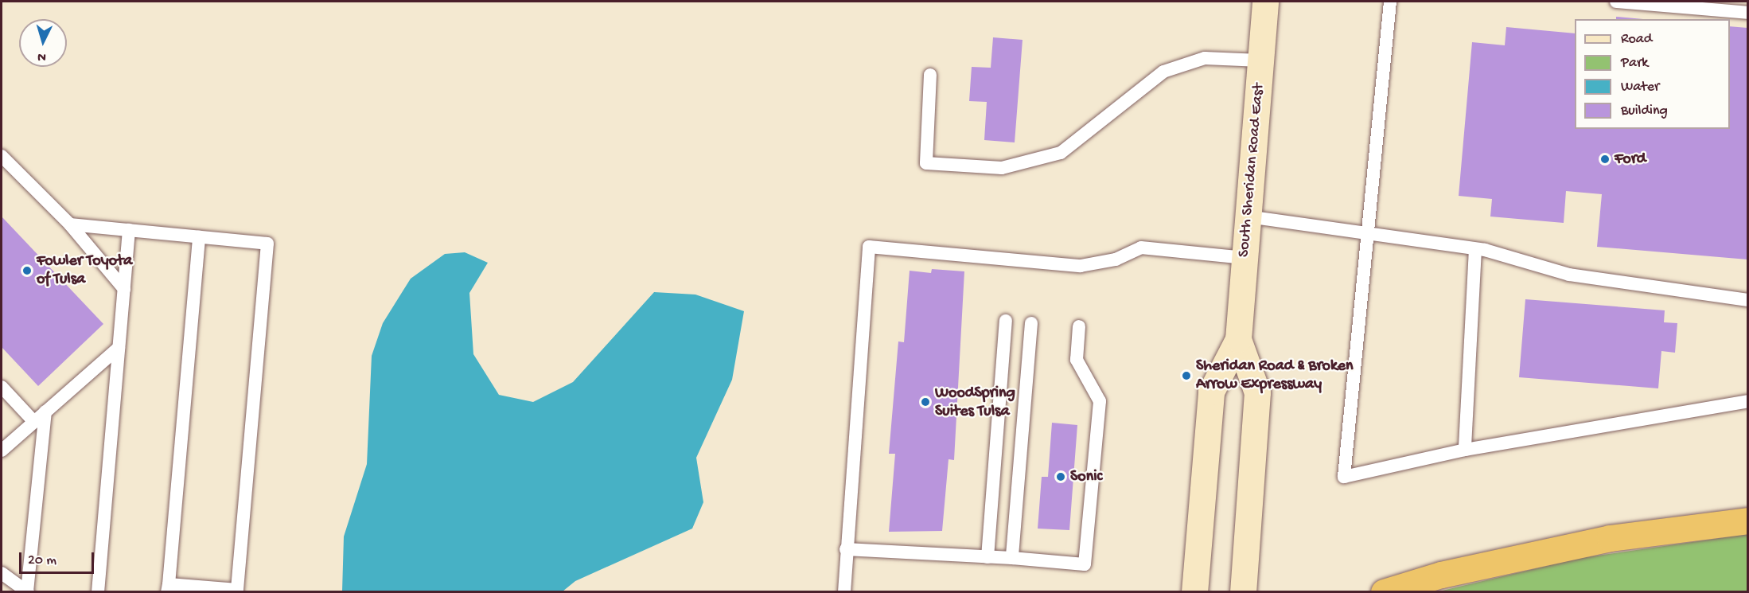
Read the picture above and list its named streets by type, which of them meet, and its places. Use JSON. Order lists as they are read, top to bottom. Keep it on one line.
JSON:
{"streets":{"main road":["South Sheridan Road East"]},"places":["Ford","Fowler Toyota of Tulsa","Sheridan Road & Broken Arrow Expressway","WoodSpring Suites Tulsa","Sonic"],"legend":["Road","Park","Water","Building"],"scale_bar":"20 m","north":"bottom"}
